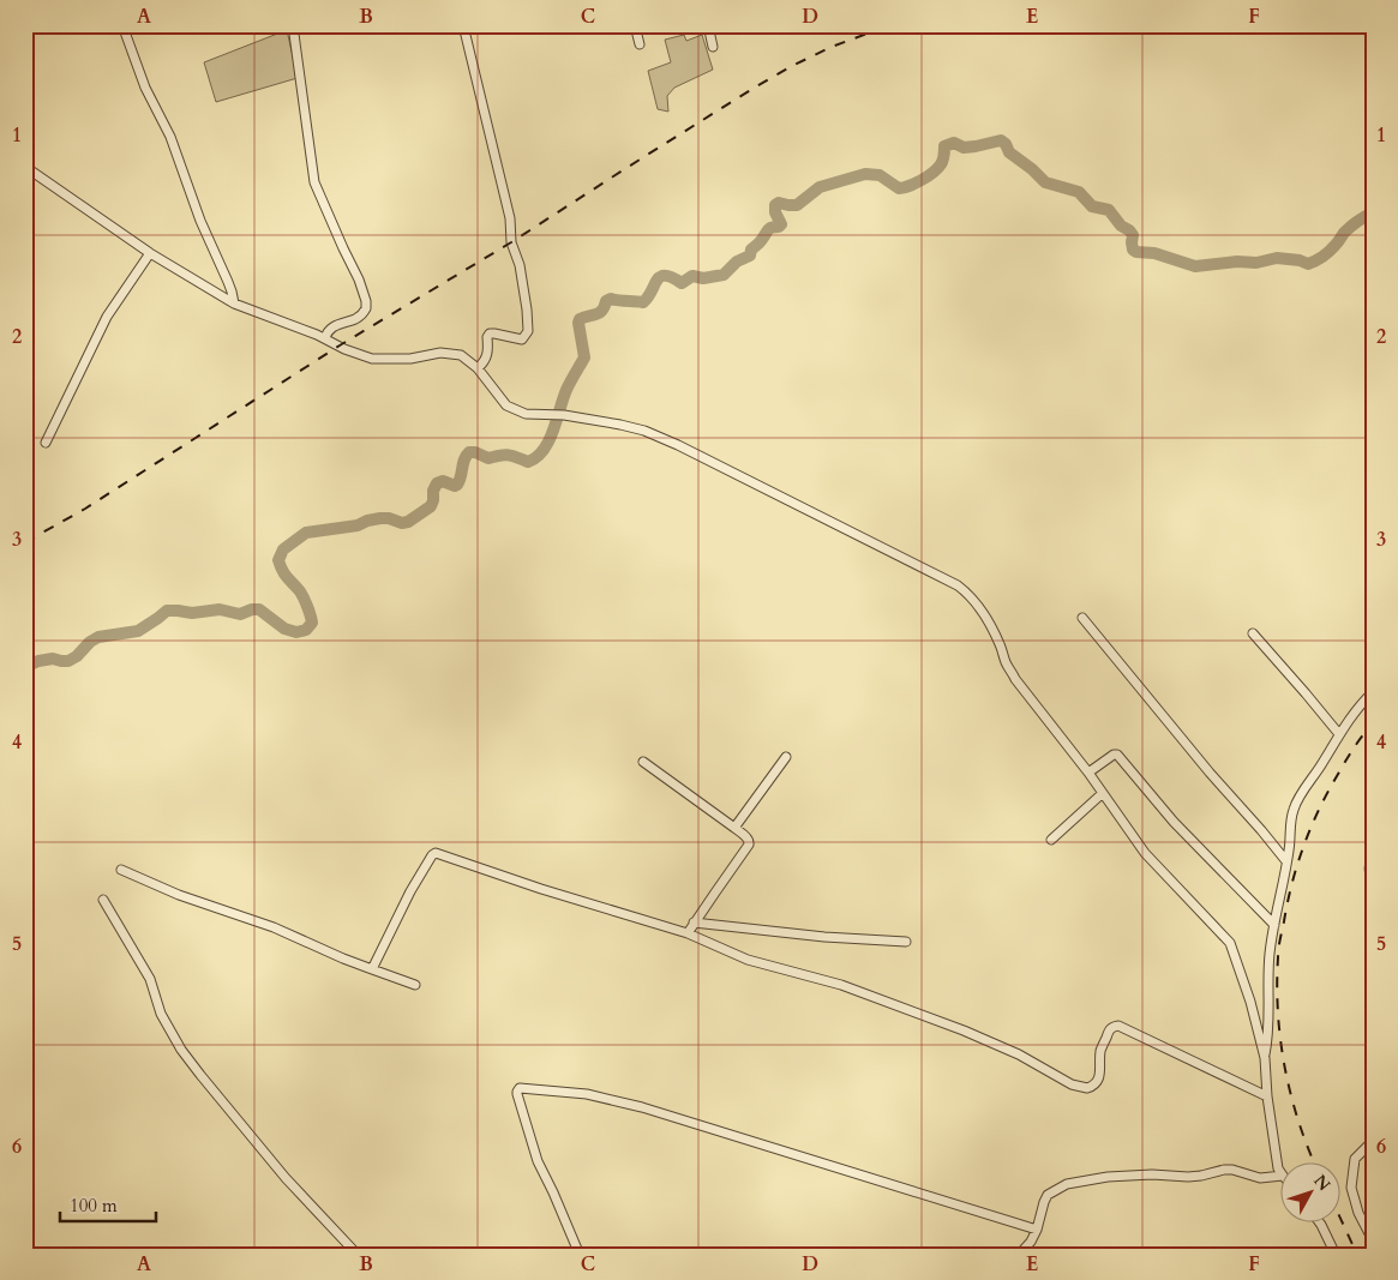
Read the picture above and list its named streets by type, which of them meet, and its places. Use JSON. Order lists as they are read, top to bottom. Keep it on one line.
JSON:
{"scale_bar":"100 m","north":"top right","grid":{"columns":["A","B","C","D","E","F"],"rows":["1","2","3","4","5","6"]}}
